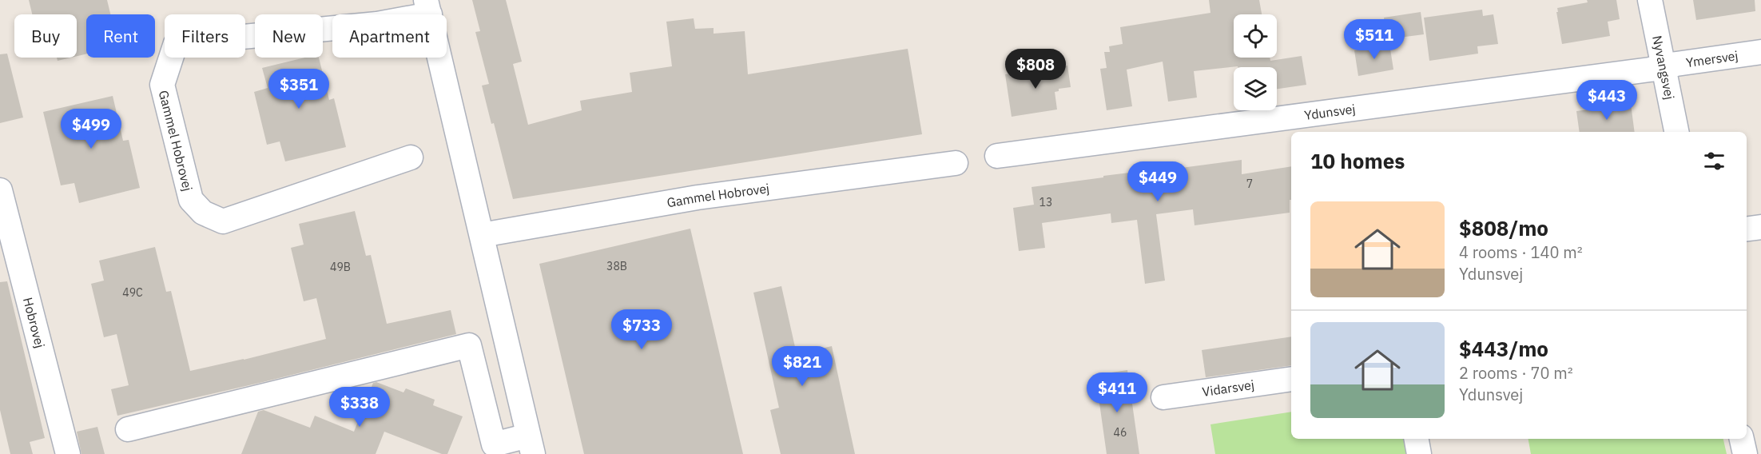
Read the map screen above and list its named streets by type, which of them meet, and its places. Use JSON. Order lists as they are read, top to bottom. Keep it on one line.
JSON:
{"streets":{"street":["Ymersvej","Nyvangsvej","Ydunsvej","Gammel Hobrovej","Hobrovej","Vidarsvej"]},"crossings":[["Ymersvej","Nyvangsvej"],["Ymersvej","Ydunsvej"],["Nyvangsvej","Ydunsvej"]],"house_numbers":["7","13","38B","49B","49C","46"],"page":{"chip":["Buy","Rent","Filters","New","Apartment"],"price":["$511","$808","$351","$443","$499","$449","$733","$821","$411","$338"],"heading":"10 homes","list":[{"name":"$808/mo","note":"4 rooms · 140 m² · Ydunsvej"},{"name":"$443/mo","note":"2 rooms · 70 m² · Ydunsvej"}]}}
